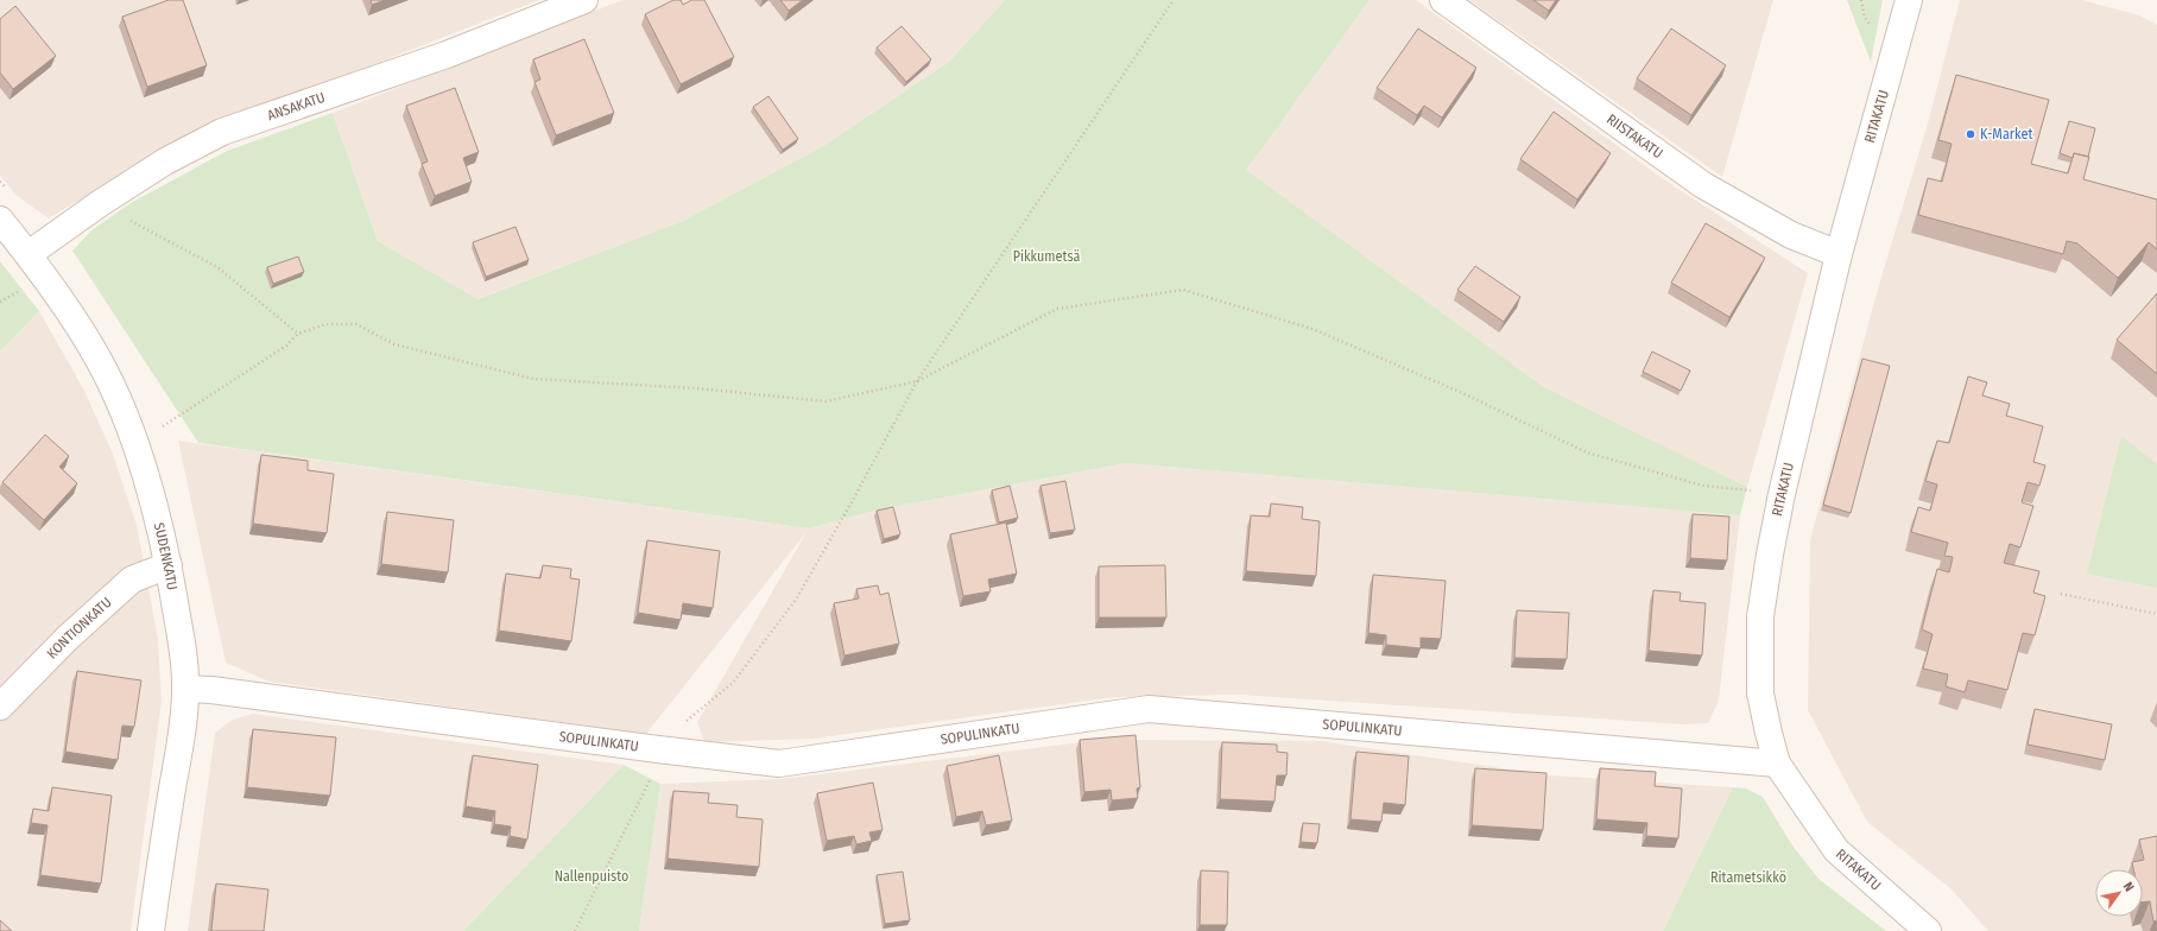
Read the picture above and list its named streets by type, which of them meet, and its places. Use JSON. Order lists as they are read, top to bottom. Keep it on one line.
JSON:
{"streets":{"street":["ANSAKATU","RITAKATU","RIISTAKATU","SUDENKATU","KONTIONKATU","SOPULINKATU"]},"crossings":[["ANSAKATU","SUDENKATU"],["RITAKATU","RIISTAKATU"],["RITAKATU","SOPULINKATU"],["SUDENKATU","KONTIONKATU"],["SUDENKATU","SOPULINKATU"]],"parks":["Pikkumetsä","Nallenpuisto","Ritametsikkö"],"places":["K-Market"],"north":"top right"}
